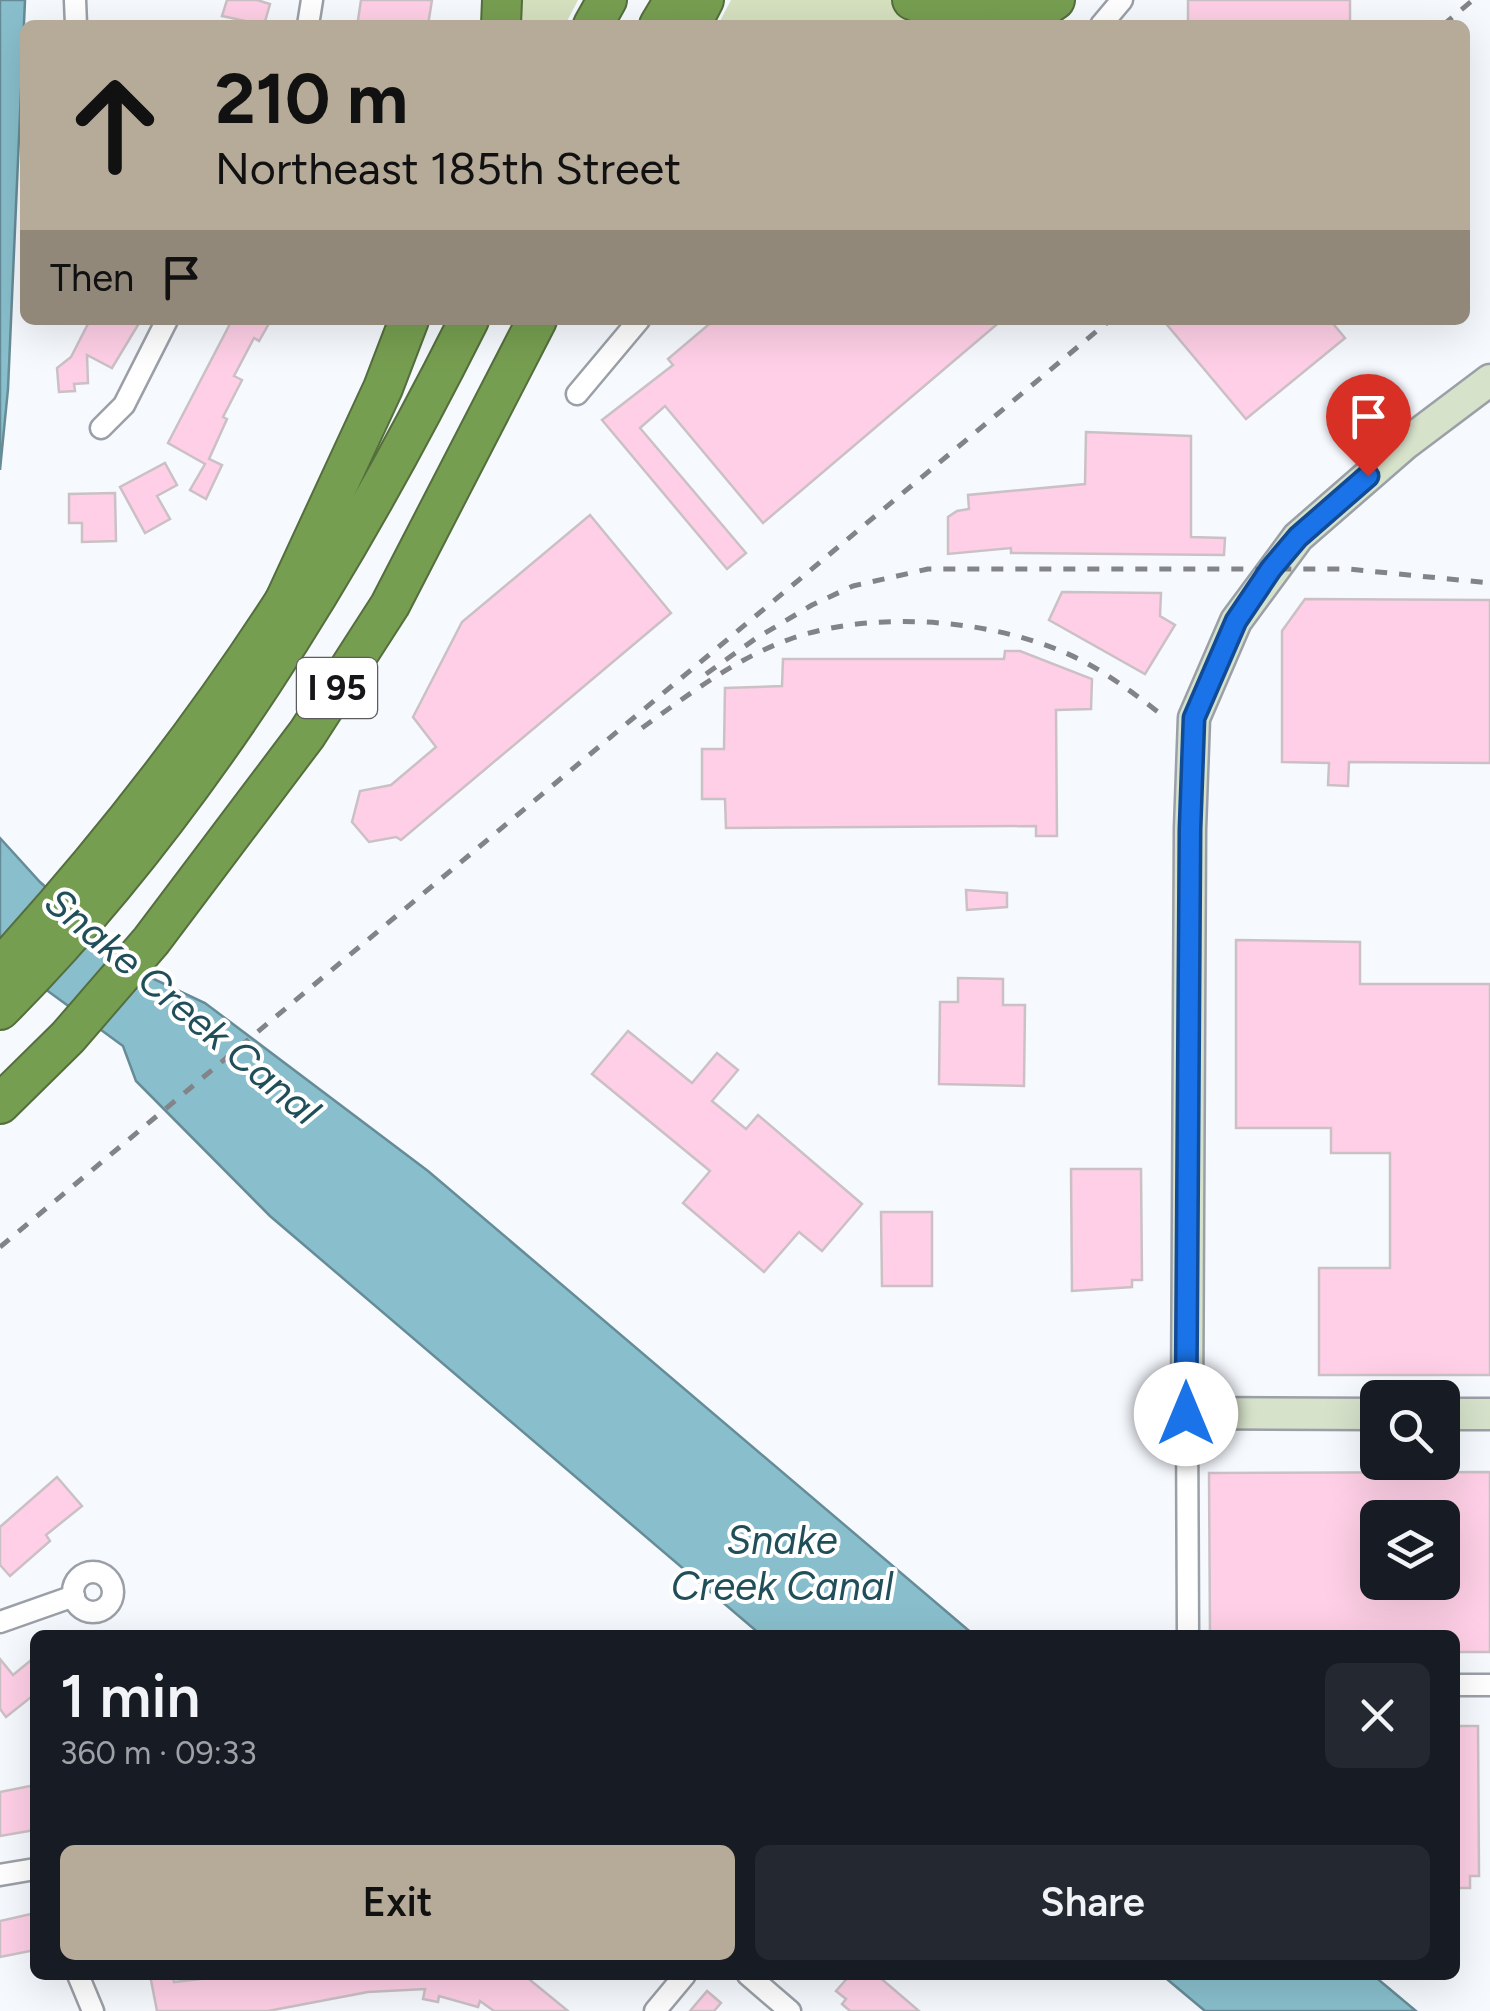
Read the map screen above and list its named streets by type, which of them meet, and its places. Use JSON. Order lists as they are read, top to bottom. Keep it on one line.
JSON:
{"streets":{"highway":["I 95"]},"water":["Snake Creek Canal"],"page":{"turn":["210 m","Northeast 185th Street"],"then":"Then","heading":["1 min","360 m · 09:33"],"buttons":["Exit","Share"]}}
